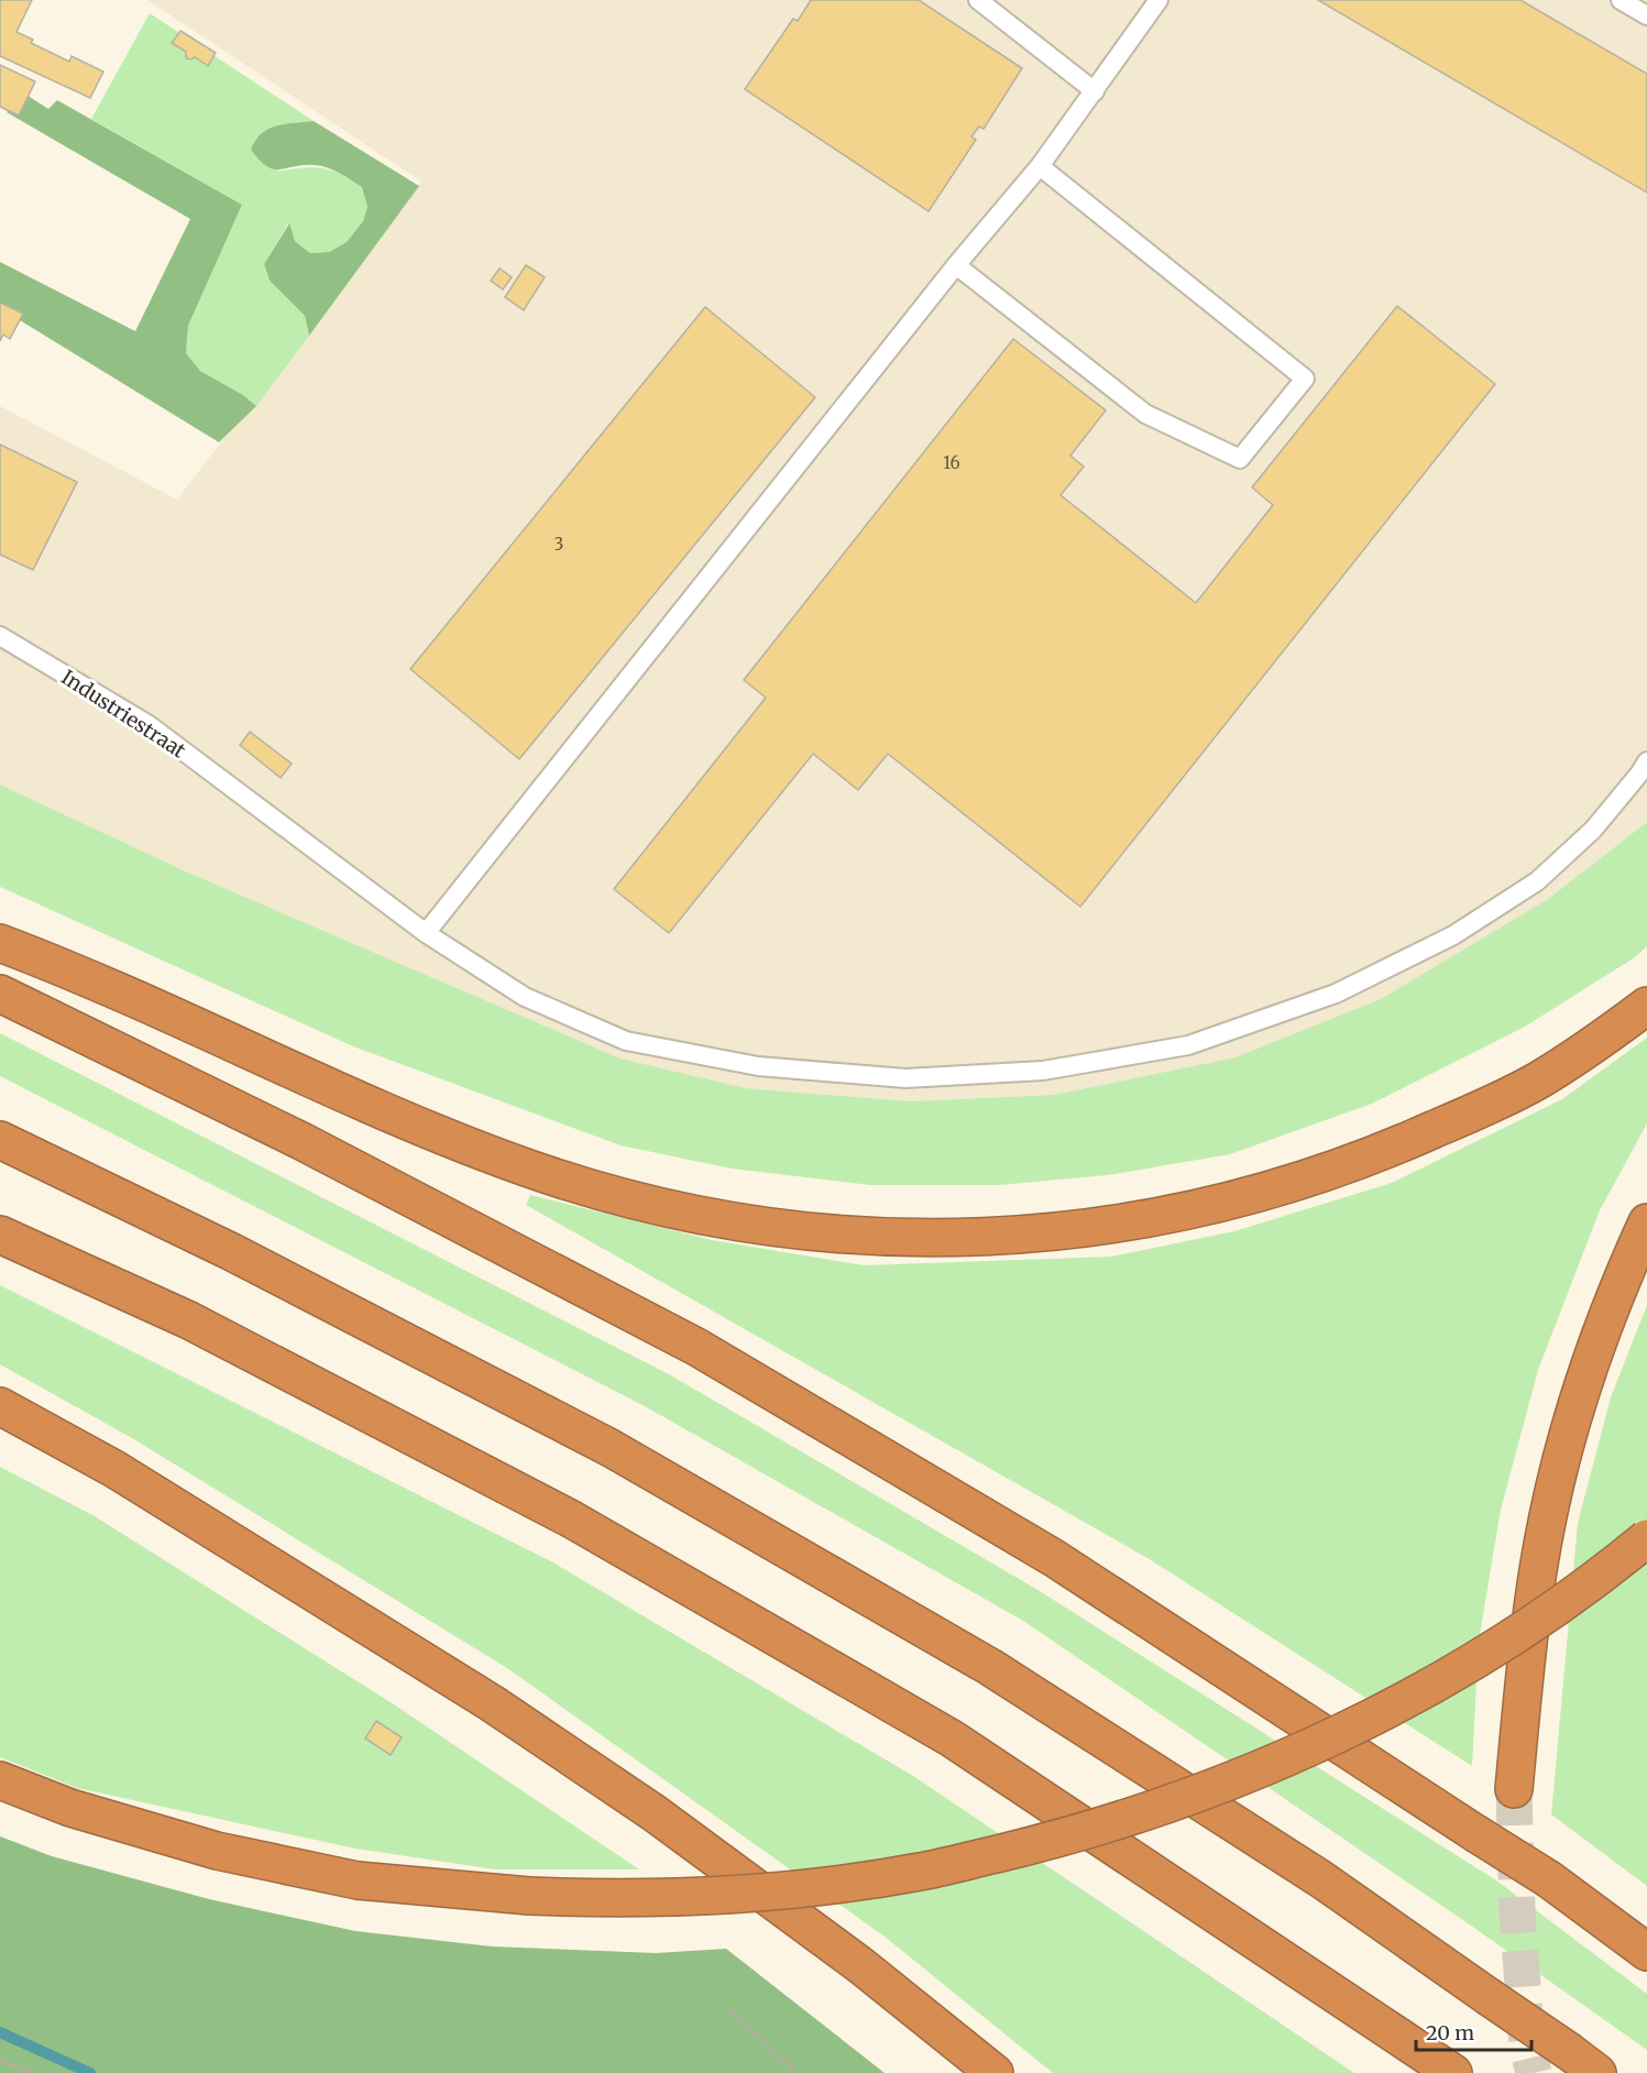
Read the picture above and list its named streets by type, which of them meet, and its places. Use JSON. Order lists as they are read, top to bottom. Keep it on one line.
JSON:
{"streets":{"lane":["Industriestraat"]},"house_numbers":["16","3"],"scale_bar":"20 m"}
